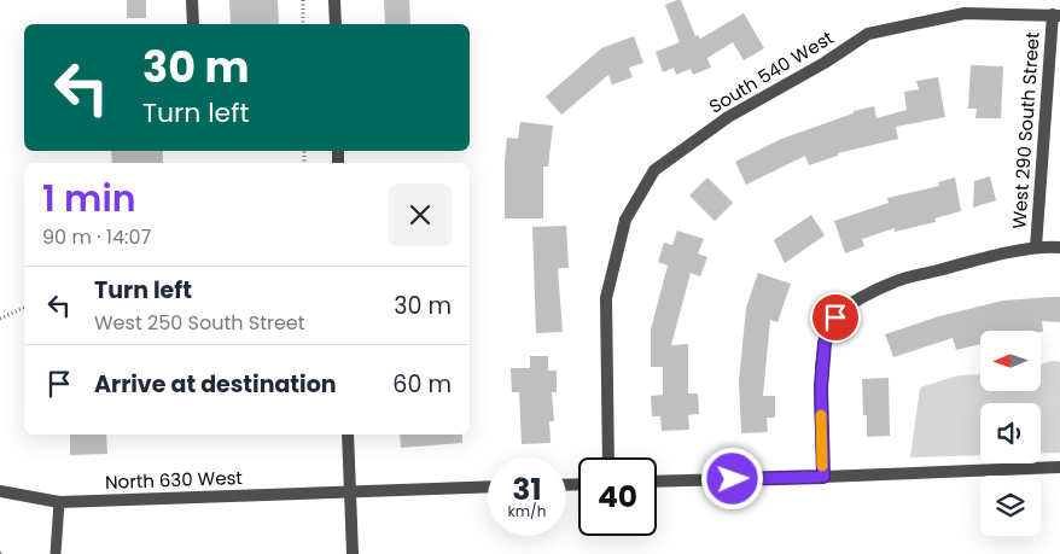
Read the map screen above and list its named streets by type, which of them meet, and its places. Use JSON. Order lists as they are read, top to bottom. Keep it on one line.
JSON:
{"streets":{"street":["South 540 West","West 290 South Street","North 630 West"]},"crossings":[["South 540 West","West 290 South Street"]],"north":"left","page":{"turn":["30 m","Turn left"],"heading":["1 min","90 m · 14:07"],"list":[{"name":"Turn left","note":"West 250 South Street","value":"30 m"},{"name":"Arrive at destination","value":"60 m"}],"speed":"31 km/h","limit":"40"}}
